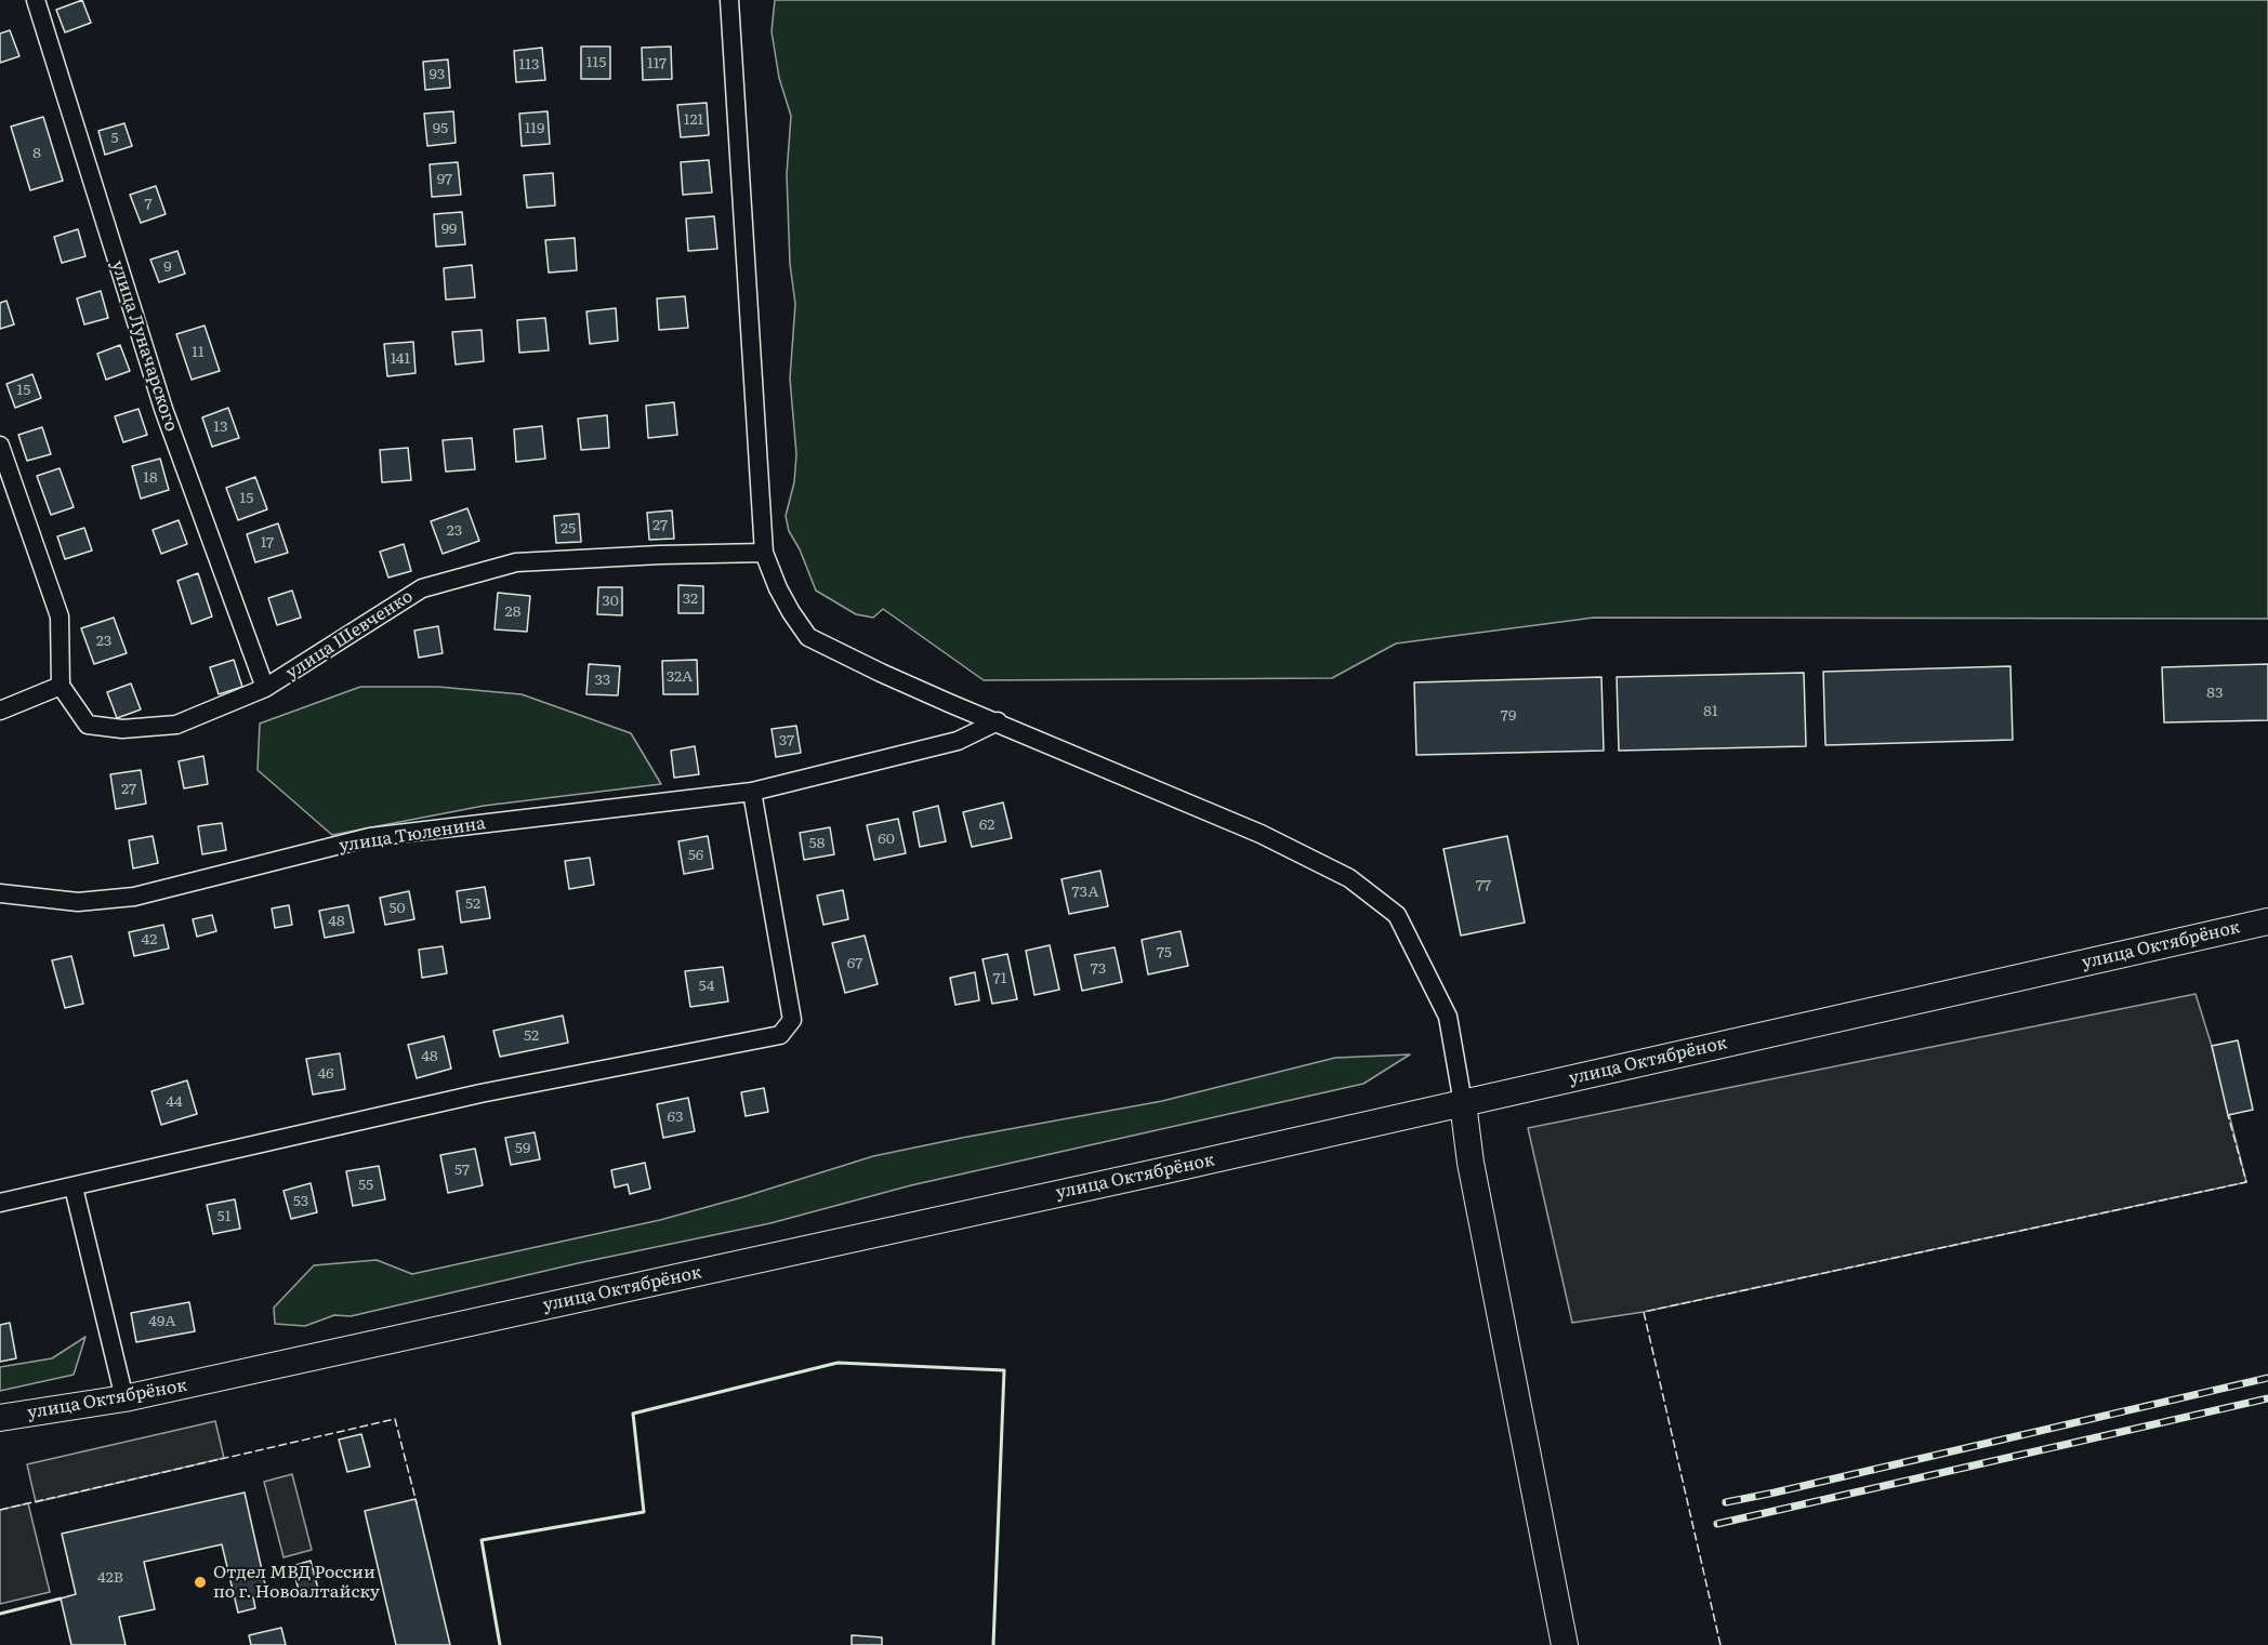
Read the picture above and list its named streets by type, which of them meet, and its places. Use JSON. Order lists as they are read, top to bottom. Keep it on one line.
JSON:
{"streets":{"street":["улица Луначарского","улица Шевченко","улица Тюленина","улица Октябрёнок"]},"crossings":[["улица Луначарского","улица Шевченко"]],"places":["Отдел МВД России по г. Новоалтайску"],"house_numbers":["115","117","113","93","121","95","119","5","8","97","7","99","9","11","141","15","13","18","15","27","25","23","17","32","30","28","23","32А","33","83","81","79","37","27","62","60","58","56","77","73А","52","50","48","42","75","67","73","71","54","52","48","46","44","63","59","57","55","53","51","49А","42В"]}
